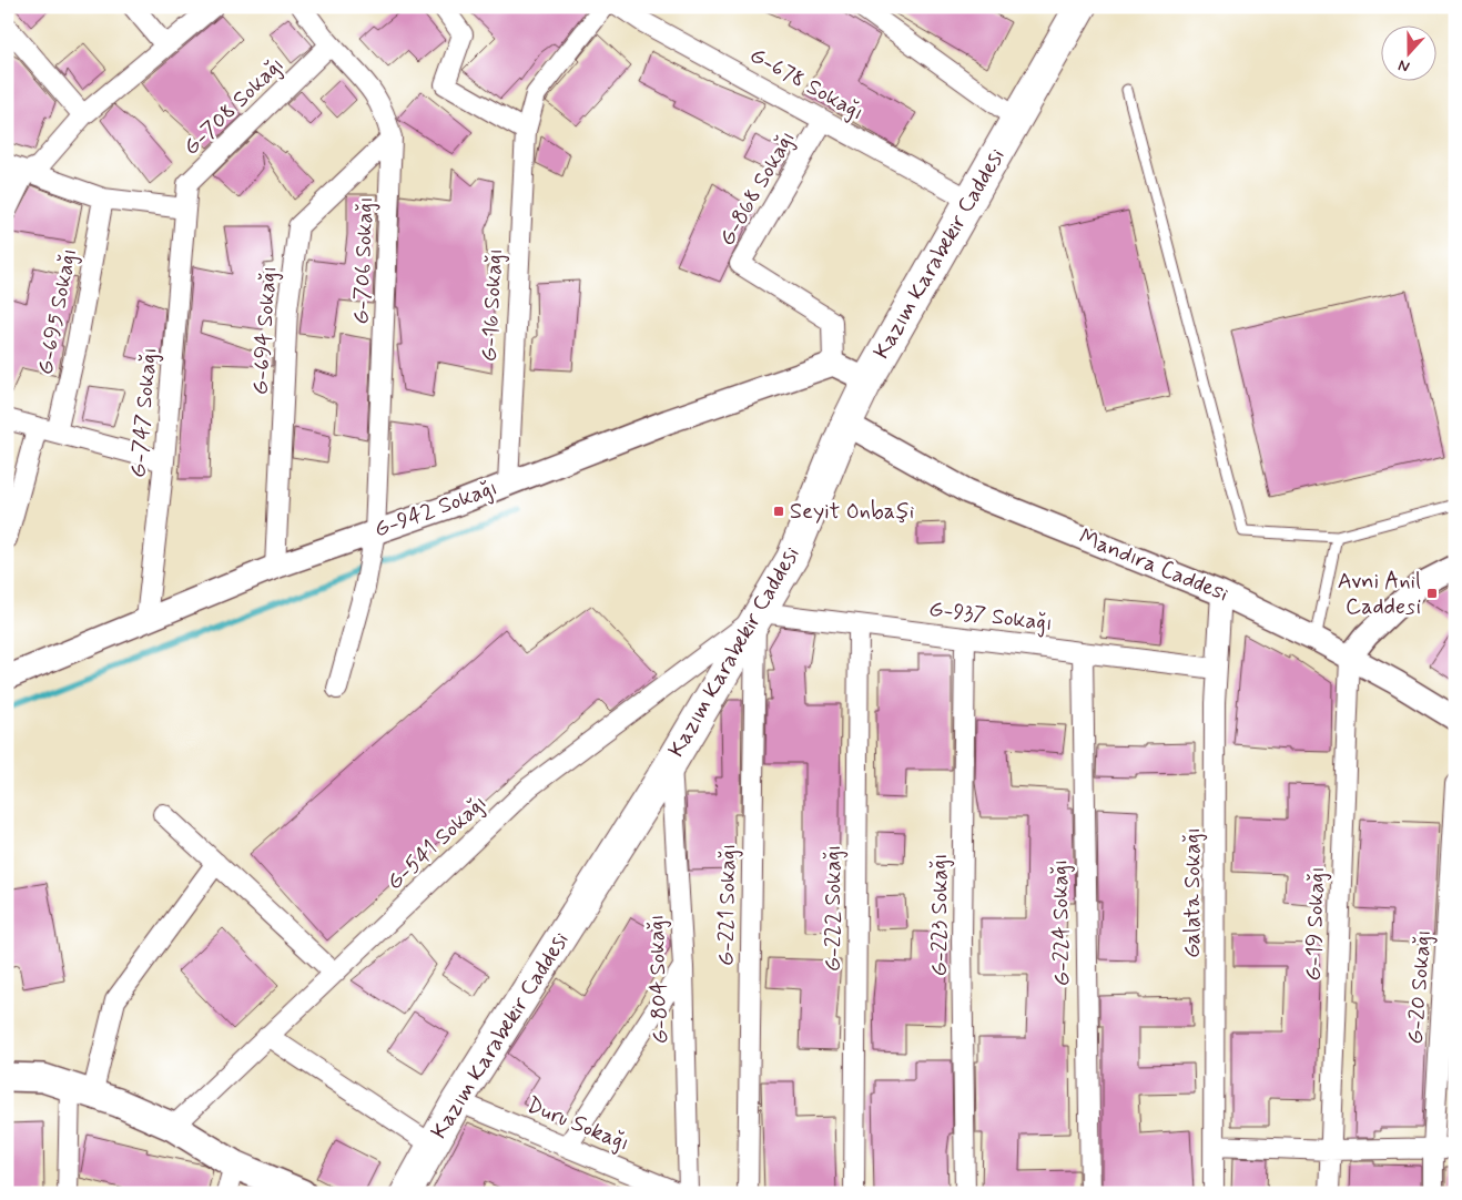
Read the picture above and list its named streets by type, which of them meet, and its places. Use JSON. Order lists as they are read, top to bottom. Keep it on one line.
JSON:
{"streets":{"main road":["Kazım Karabekir Caddesi"],"street":["G-678 Sokağı","G-708 Sokağı","G-868 Sokağı","G-706 Sokağı","G-16 Sokağı","G-695 Sokağı","G-694 Sokağı","G-747 Sokağı","G-942 Sokağı","Mandıra Caddesi","G-937 Sokağı","G-541 Sokağı","Galata Sokağı","G-221 Sokağı","G-222 Sokağı","G-223 Sokağı","G-224 Sokağı","G-19 Sokağı","G-804 Sokağı","G-20 Sokağı","Duru Sokağı"]},"crossings":[["G-678 Sokağı","G-868 Sokağı"],["G-678 Sokağı","Kazım Karabekir Caddesi"],["G-708 Sokağı","G-706 Sokağı"],["G-708 Sokağı","G-747 Sokağı"],["G-868 Sokağı","G-942 Sokağı"],["Kazım Karabekir Caddesi","Mandıra Caddesi"],["Kazım Karabekir Caddesi","G-937 Sokağı"],["Kazım Karabekir Caddesi","G-541 Sokağı"],["Kazım Karabekir Caddesi","G-221 Sokağı"],["Kazım Karabekir Caddesi","G-804 Sokağı"],["Kazım Karabekir Caddesi","Duru Sokağı"],["G-706 Sokağı","G-694 Sokağı"],["G-706 Sokağı","G-942 Sokağı"],["G-16 Sokağı","G-942 Sokağı"],["G-694 Sokağı","G-942 Sokağı"],["G-747 Sokağı","G-942 Sokağı"],["Mandıra Caddesi","Galata Sokağı"],["Mandıra Caddesi","G-19 Sokağı"],["G-937 Sokağı","G-541 Sokağı"],["G-937 Sokağı","Galata Sokağı"],["G-937 Sokağı","G-221 Sokağı"],["G-937 Sokağı","G-222 Sokağı"],["G-937 Sokağı","G-223 Sokağı"],["G-937 Sokağı","G-224 Sokağı"],["G-541 Sokağı","G-221 Sokağı"]],"places":{"transit":["Seyit Onbaşi","Avni Anil Caddesi"]},"north":"bottom"}
